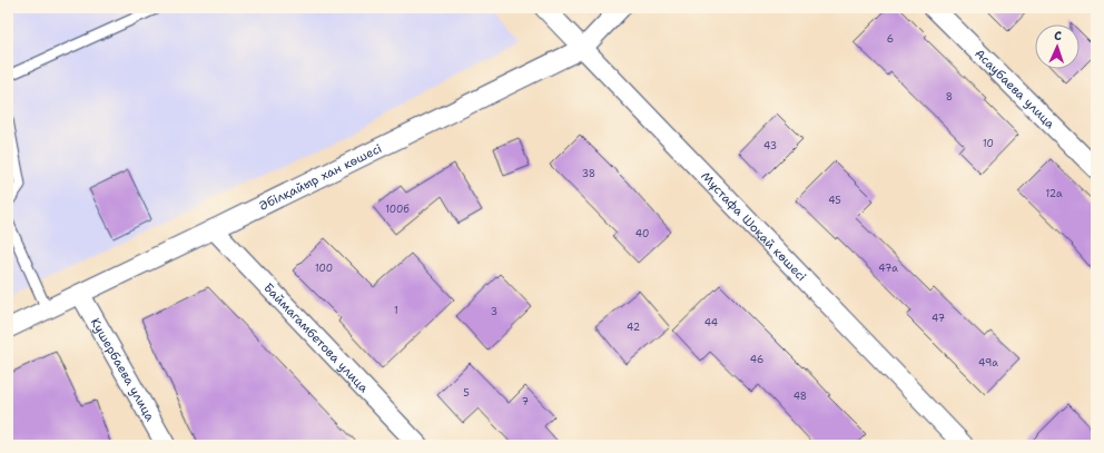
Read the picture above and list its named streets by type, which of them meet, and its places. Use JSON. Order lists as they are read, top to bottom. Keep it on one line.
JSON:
{"streets":{"street":["Асаубаева улица","Әбілқайыр хан көшесі","Мұстафа Шоқай көшесі","Баймагамбетова улица","Кушербаева улица"]},"crossings":[["Әбілқайыр хан көшесі","Мұстафа Шоқай көшесі"],["Әбілқайыр хан көшесі","Баймагамбетова улица"],["Әбілқайыр хан көшесі","Кушербаева улица"]],"house_numbers":["6","8","10","43","38","12а","45","100б","40","100","47а","1","3","47","44","42","46","49а","5","48","7"],"north":"top"}
